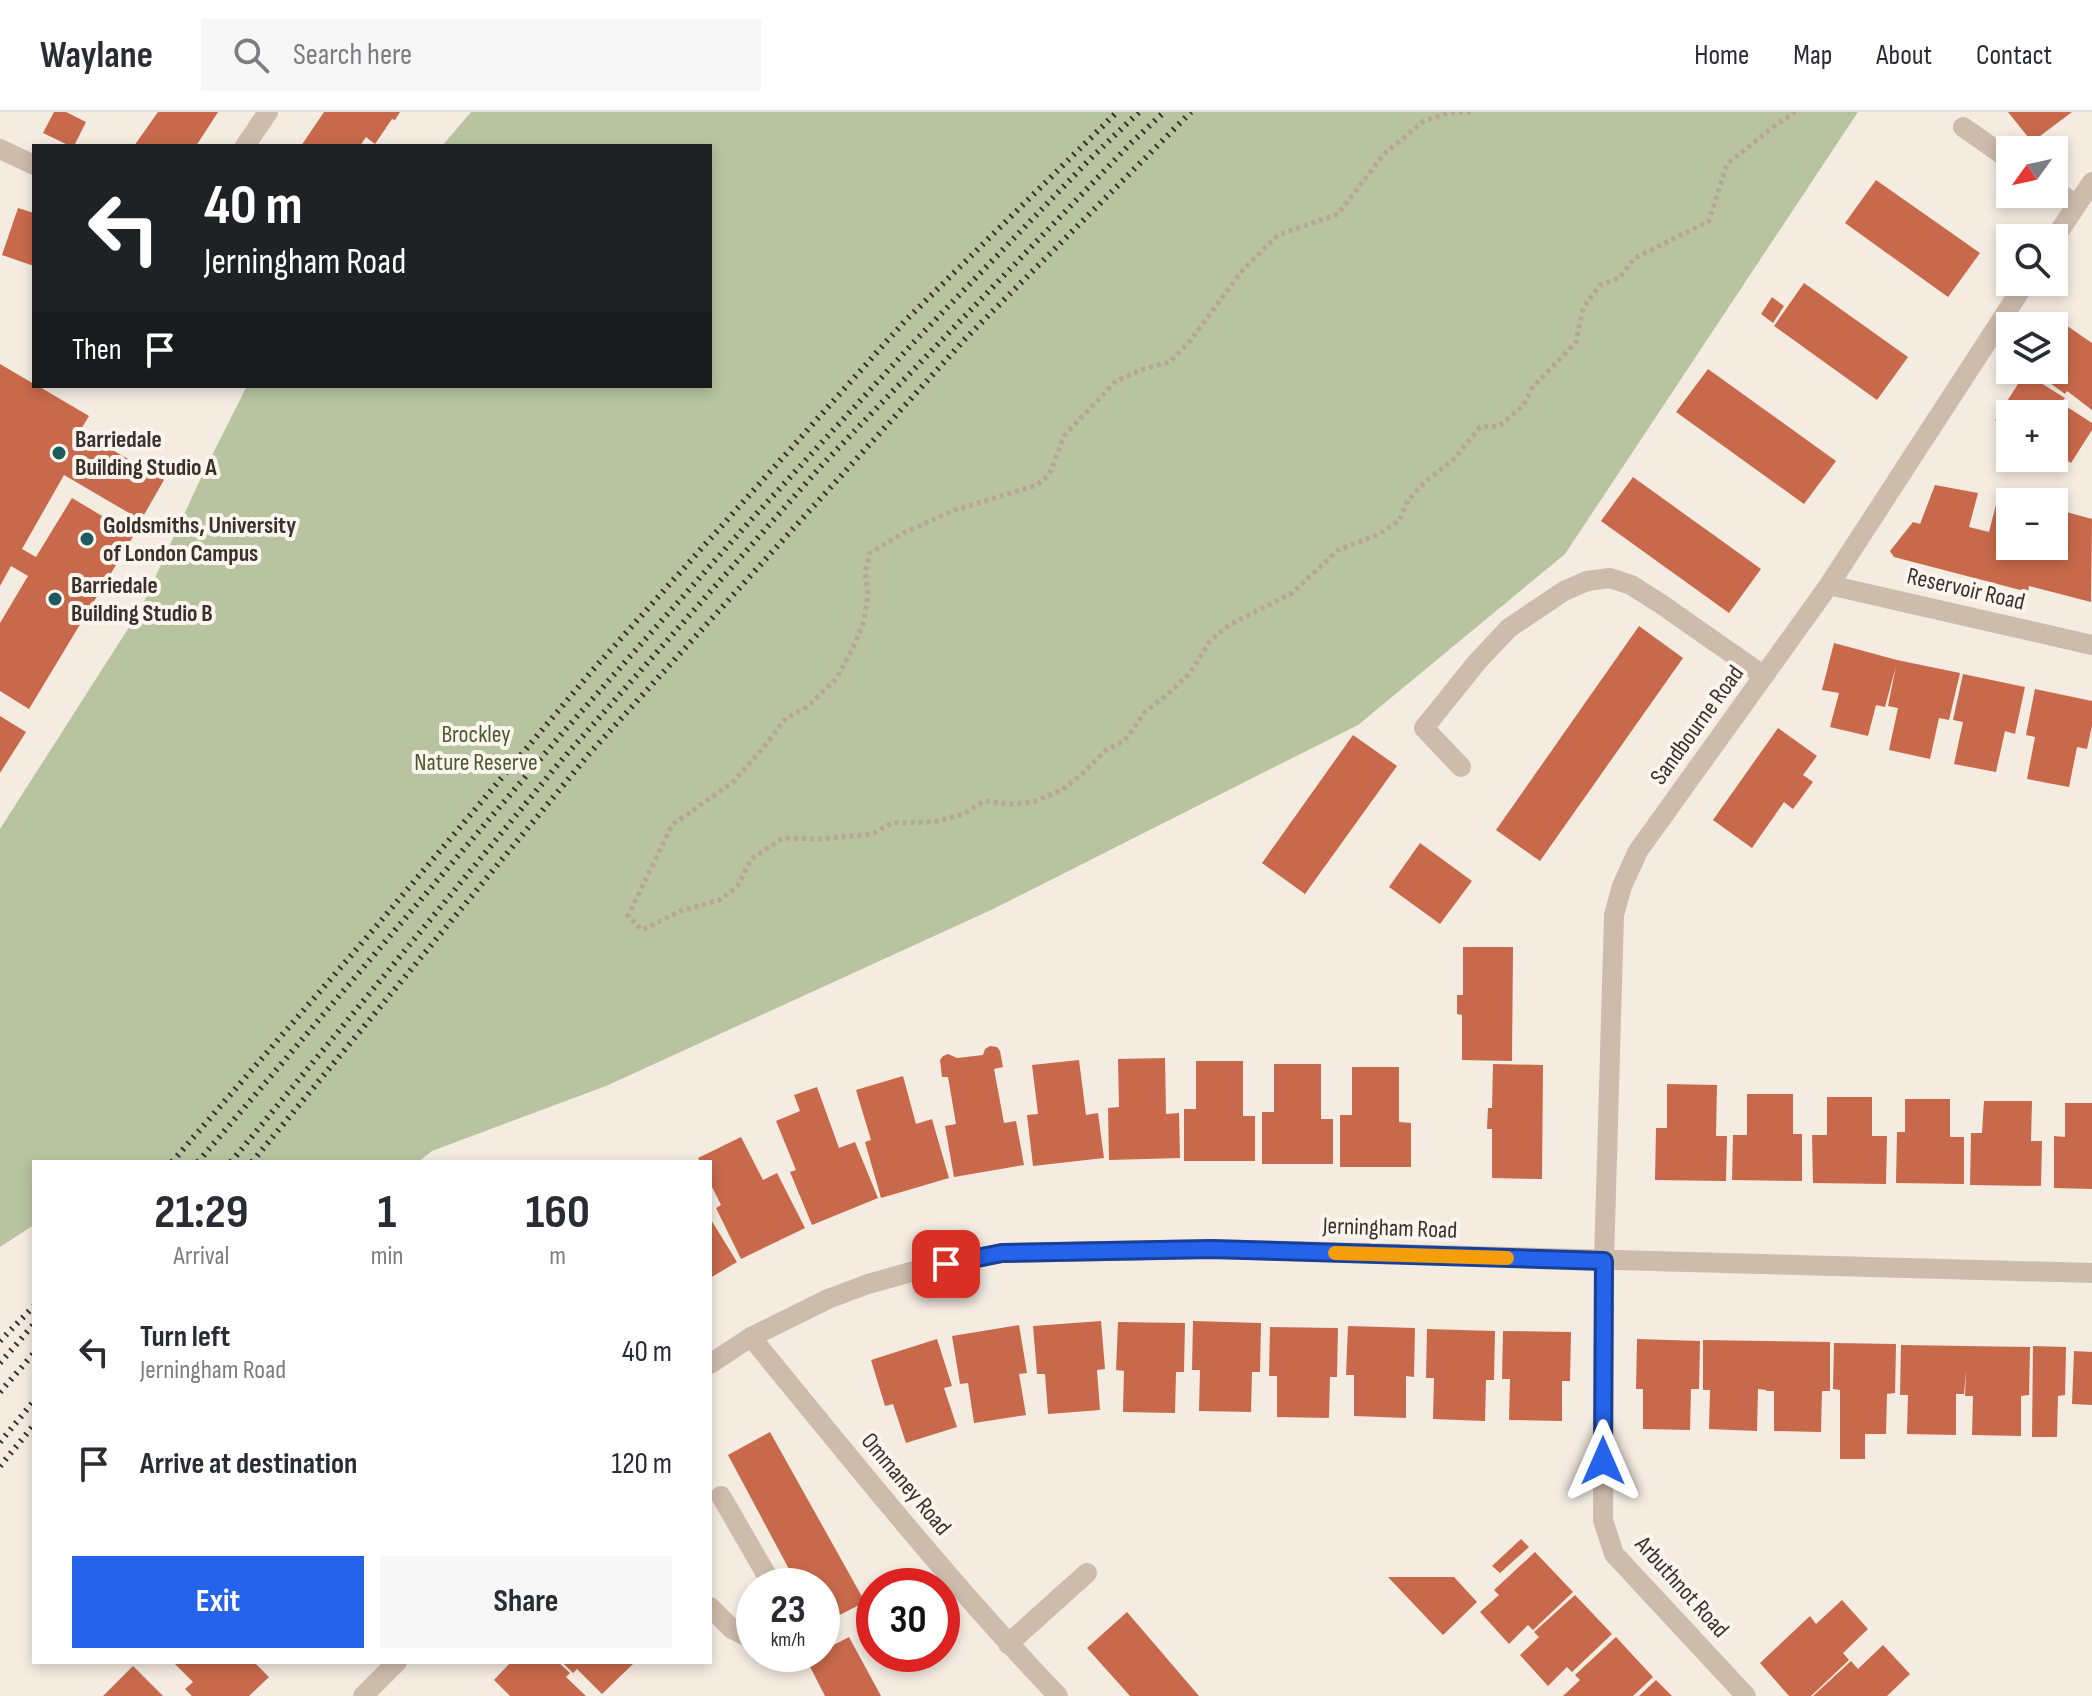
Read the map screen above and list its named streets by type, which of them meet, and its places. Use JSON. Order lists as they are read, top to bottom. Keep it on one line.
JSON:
{"streets":{"street":["Reservoir Road","Sandbourne Road","Jerningham Road","Ommaney Road","Arbuthnot Road"]},"crossings":[["Reservoir Road","Sandbourne Road"],["Sandbourne Road","Jerningham Road"],["Sandbourne Road","Arbuthnot Road"],["Jerningham Road","Ommaney Road"],["Jerningham Road","Arbuthnot Road"]],"parks":["Brockley Nature Reserve"],"places":["Barriedale Building Studio A","Goldsmiths, University of London Campus","Barriedale Building Studio B"],"north":"bottom left","page":{"header":"Waylane","search":"Search here","nav":["Home","Map","About","Contact"],"map_buttons":["+","−"],"turn":["40 m","Jerningham Road"],"then":"Then","eta":["21:29","Arrival","1","min","160","m"],"list":[{"name":"Turn left","note":"Jerningham Road","value":"40 m"},{"name":"Arrive at destination","value":"120 m"}],"buttons":["Exit","Share"],"speed":"23 km/h","limit":"30"}}
